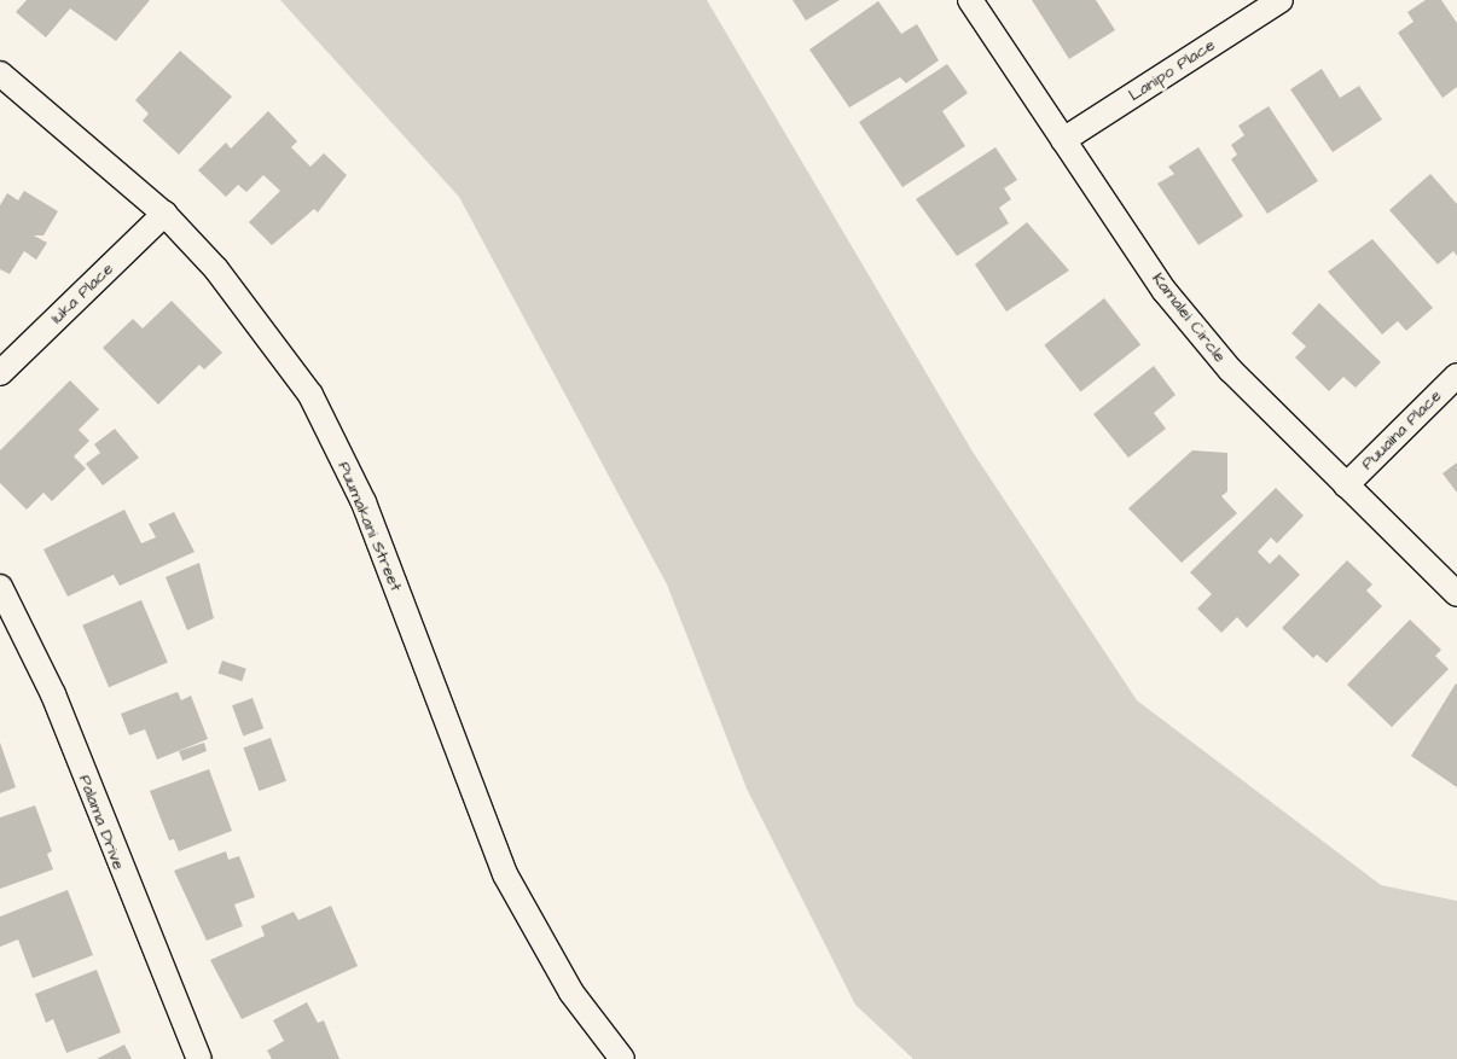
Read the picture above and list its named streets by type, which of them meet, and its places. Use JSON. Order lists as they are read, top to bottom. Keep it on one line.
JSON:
{"streets":{"street":["Lanipo Place","Iuka Place","Kamalei Circle","Puuaina Place","Puumakani Street","Palama Drive"]},"crossings":[["Lanipo Place","Kamalei Circle"],["Iuka Place","Puumakani Street"],["Kamalei Circle","Puuaina Place"]]}
